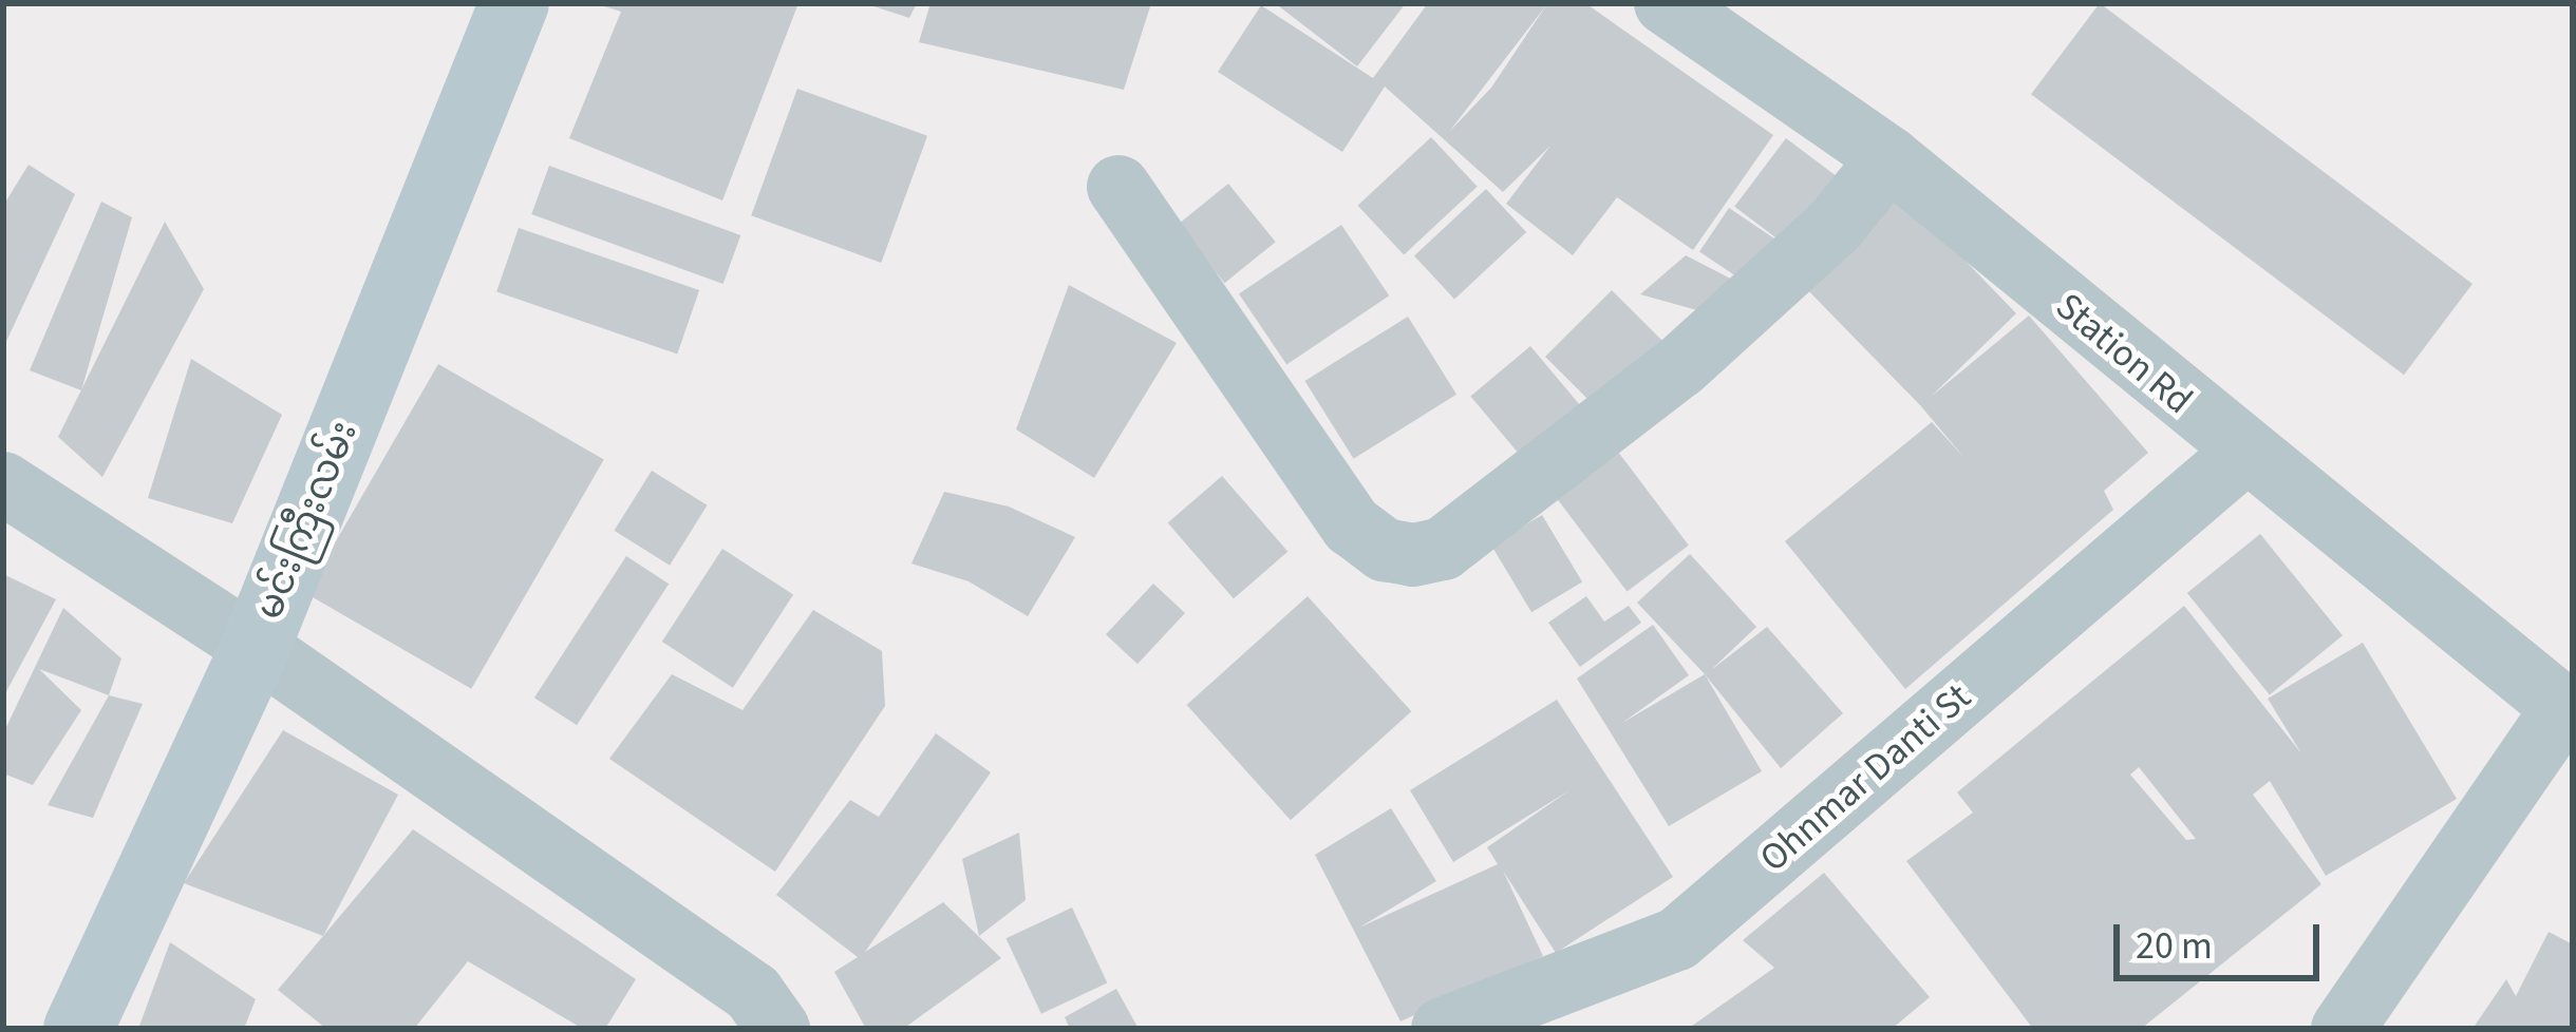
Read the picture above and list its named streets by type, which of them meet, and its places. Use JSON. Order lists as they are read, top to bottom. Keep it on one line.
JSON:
{"streets":{"main road":["မင်းကြီးလမ်း"],"street":["Station Rd","Ohnmar Danti St"]},"crossings":[["Station Rd","Ohnmar Danti St"]],"scale_bar":"20 m"}
